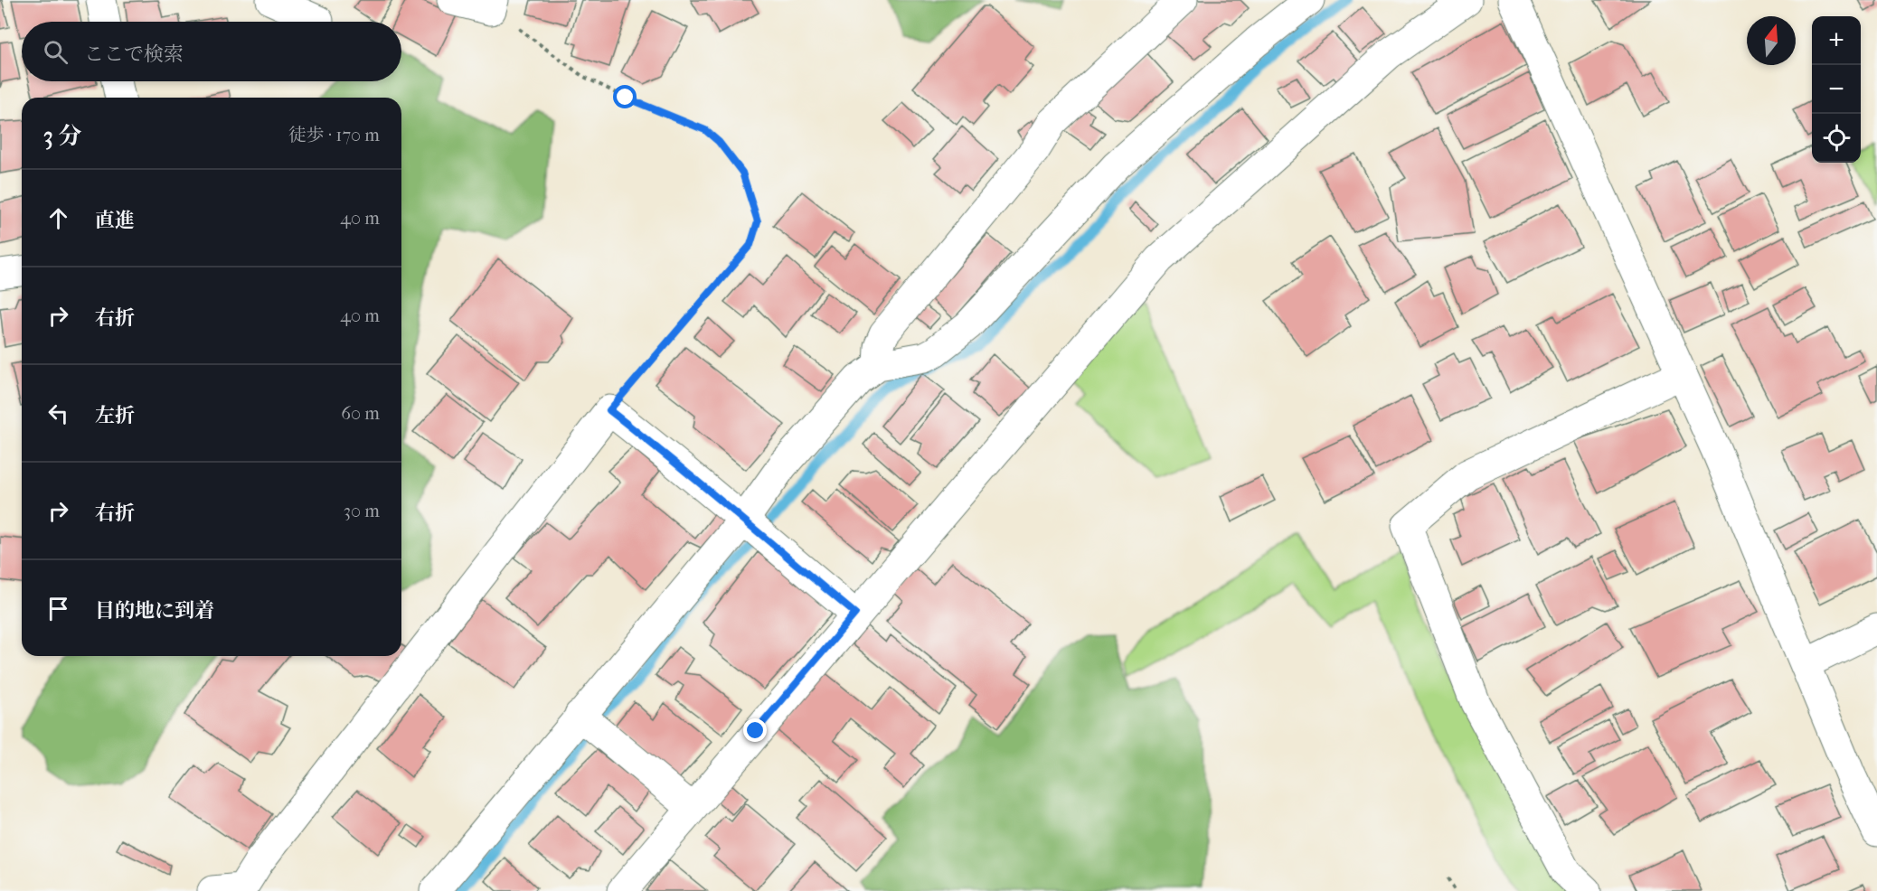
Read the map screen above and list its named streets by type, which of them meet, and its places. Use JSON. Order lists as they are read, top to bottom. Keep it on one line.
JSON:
{"north":"top","page":{"map_buttons":["+","−"],"search":"ここで検索","heading":["3 分","徒歩 · 170 m"],"list":[["直進","40 m"],["右折","40 m"],["左折","60 m"],["右折","30 m"],"目的地に到着"]}}
